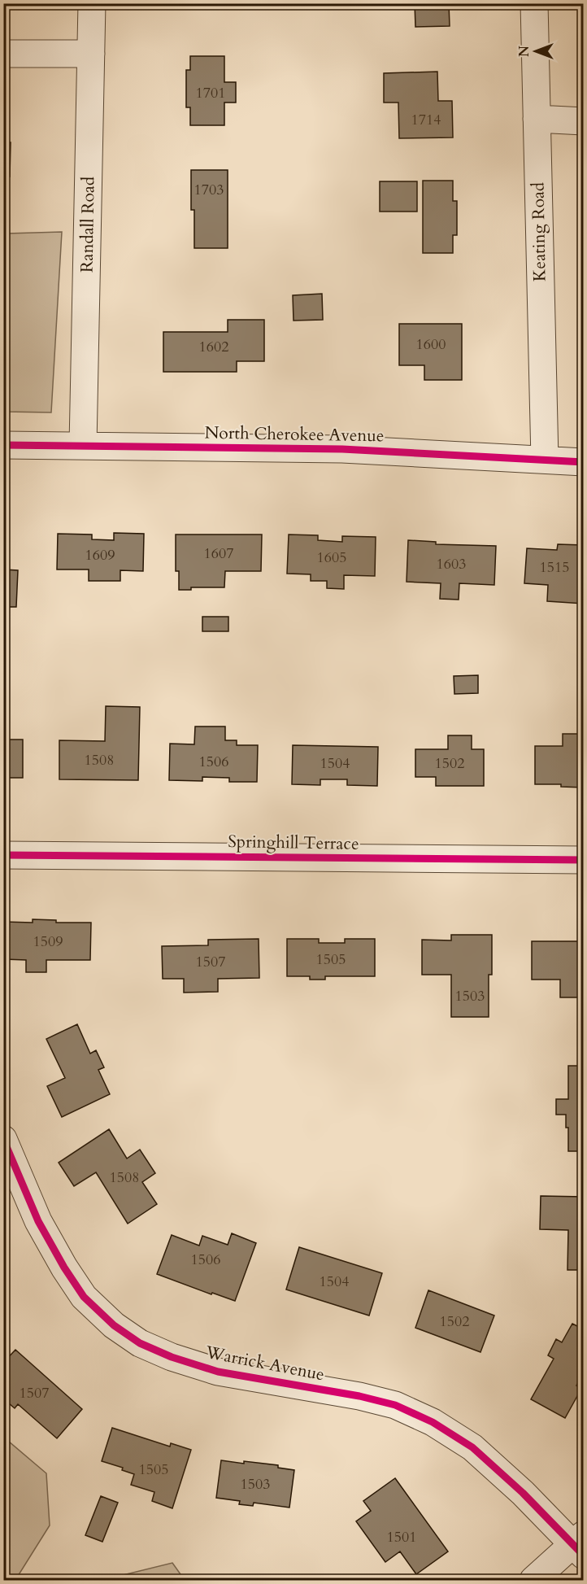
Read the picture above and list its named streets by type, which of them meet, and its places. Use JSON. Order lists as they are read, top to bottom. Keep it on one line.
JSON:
{"streets":{"street":["Randall Road","Keating Road","North Cherokee Avenue","Springhill Terrace","Warrick Avenue"]},"crossings":[["Randall Road","North Cherokee Avenue"],["Keating Road","North Cherokee Avenue"]],"house_numbers":["1701","1714","1703","1600","1602","1607","1609","1605","1603","1515","1508","1506","1504","1502","1509","1505","1507","1503","1508","1506","1504","1502","1507","1505","1503","1501"],"north":"left"}
